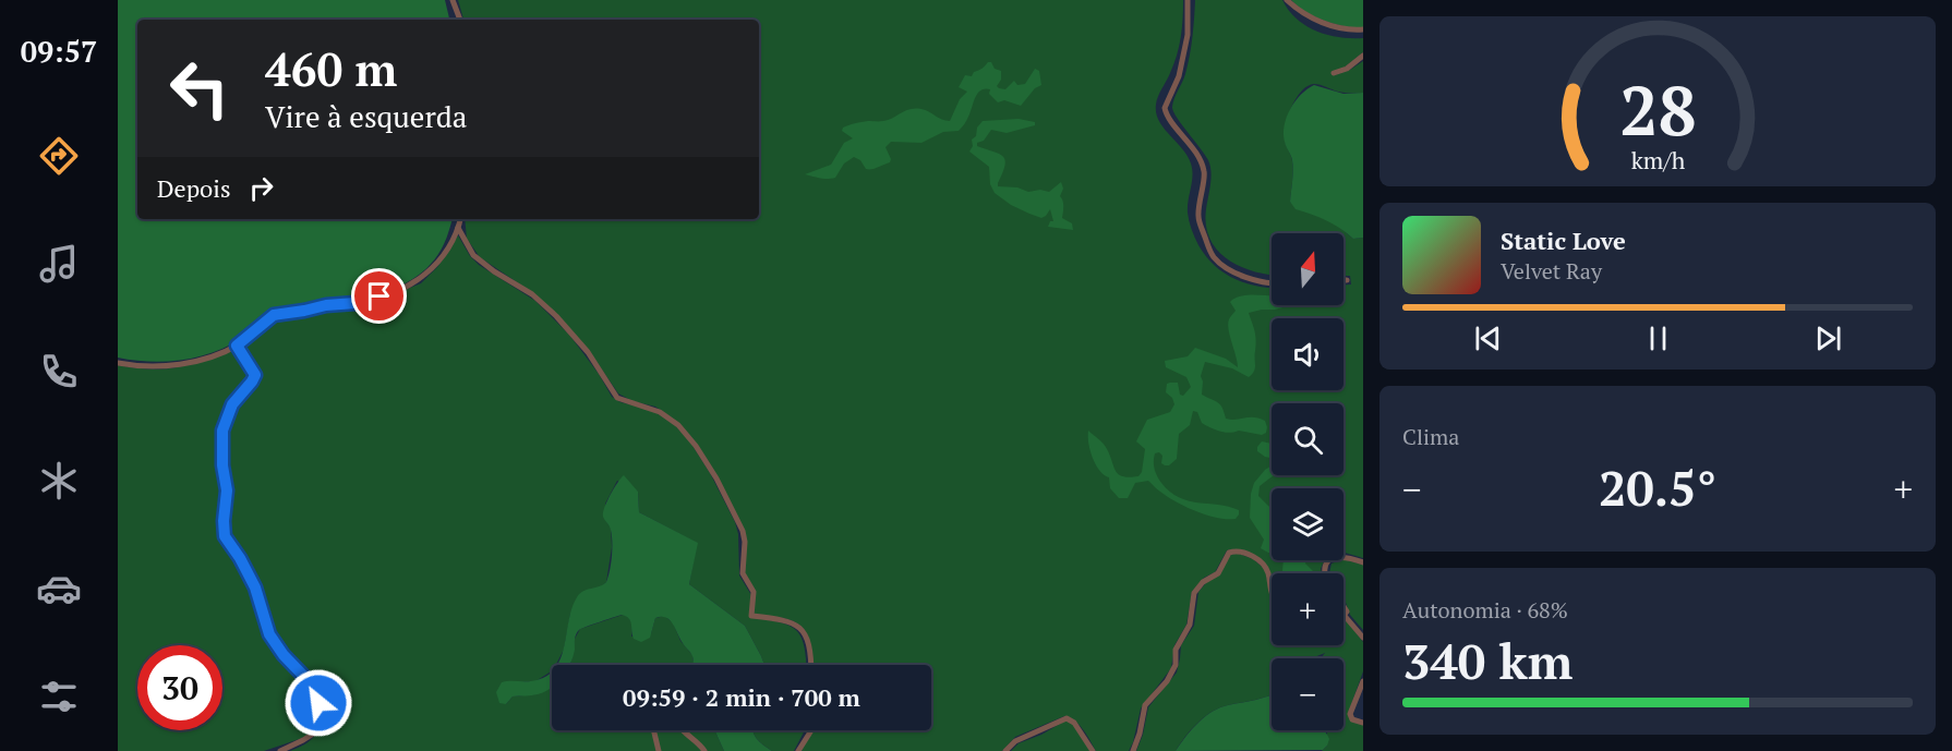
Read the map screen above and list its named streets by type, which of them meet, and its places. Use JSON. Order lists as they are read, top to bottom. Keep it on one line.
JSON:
{"north":"top","page":{"tabs":"09:57","turn":["460 m","Vire à esquerda"],"then":"Depois","song":["Static Love","Velvet Ray"],"map_buttons":["+","−"],"tile":["Clima",["Autonomia · 68%","340 km"]],"heat":["−","20.5°","+"],"limit":"30","trip":"09:59 · 2 min · 700 m","gauge":["28","km/h"]}}
